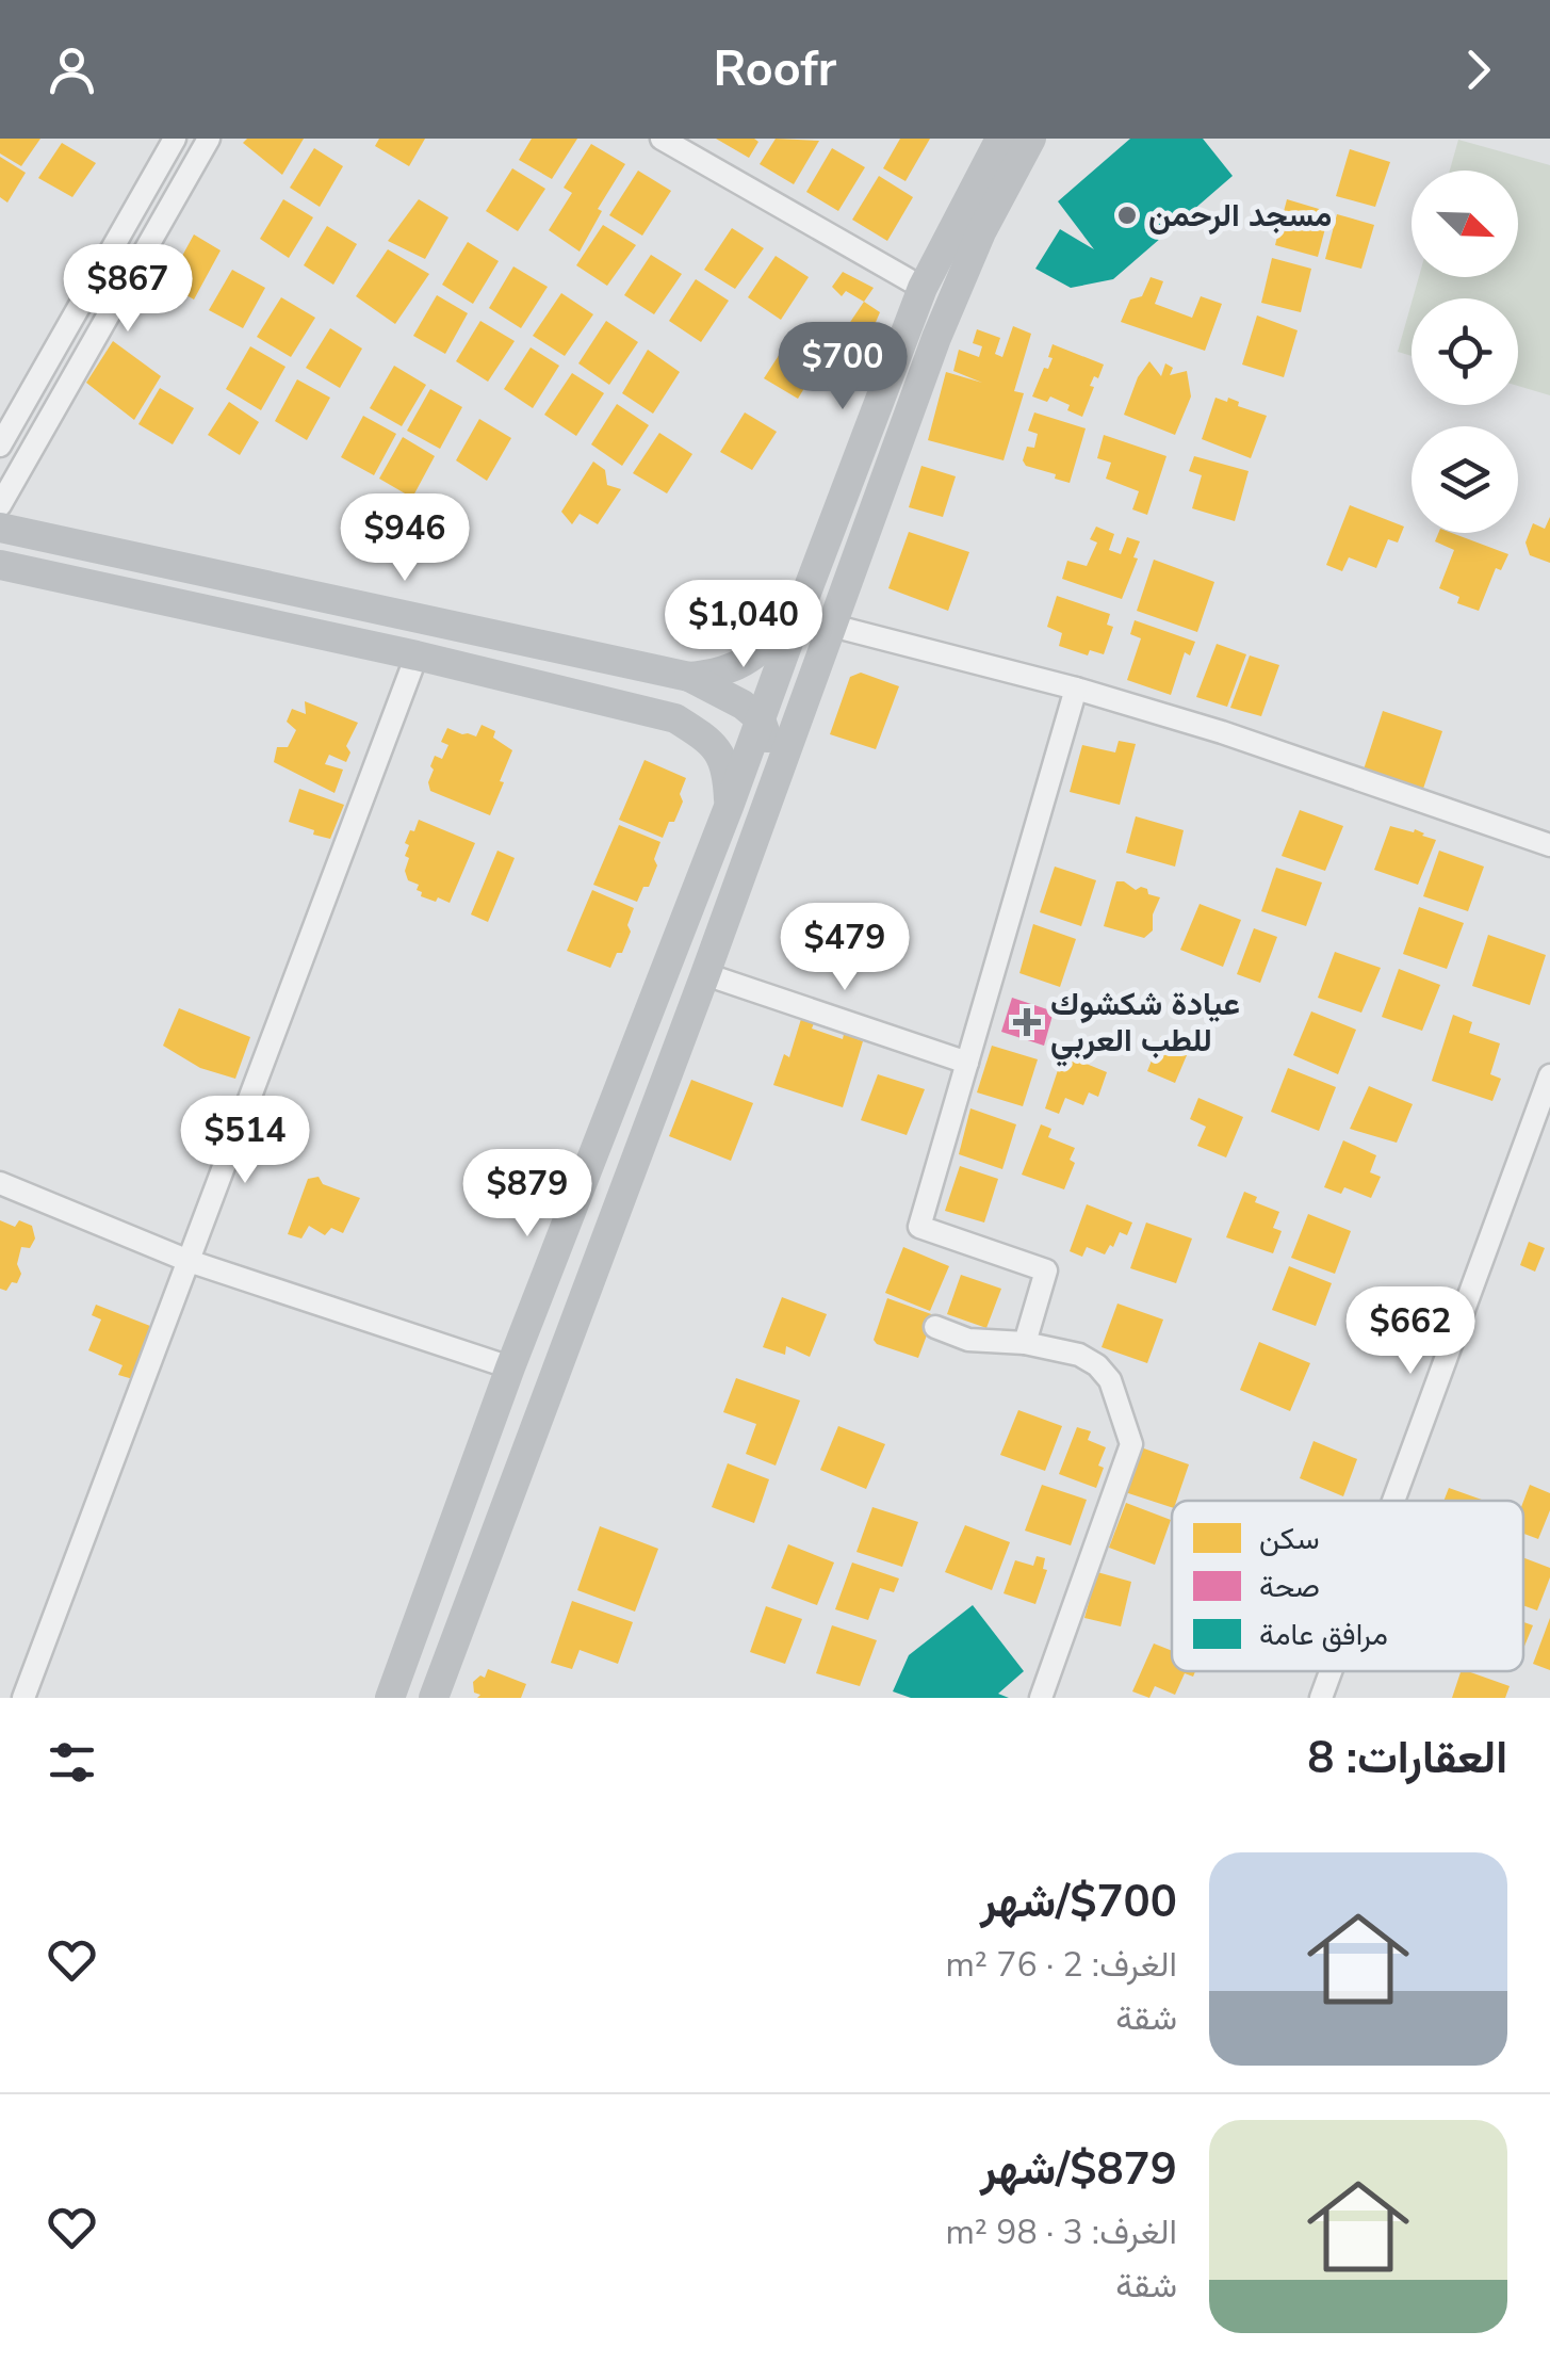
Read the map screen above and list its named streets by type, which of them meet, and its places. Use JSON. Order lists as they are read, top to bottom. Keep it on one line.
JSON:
{"places":{"other":["مسجد الرحمن"],"health":["عيادة شكشوك للطب العربي"]},"legend":["سكن","صحة","مرافق عامة"],"north":"bottom right","page":{"header":"Roofr","price":["$867","$700","$946","$1,040","$479","$514","$879","$662"],"heading":"العقارات: 8","list":[{"name":"$700/شهر","note":"الغرف: 2 · 76 m² · شقة"},{"name":"$879/شهر","note":"الغرف: 3 · 98 m² · شقة"}]}}
